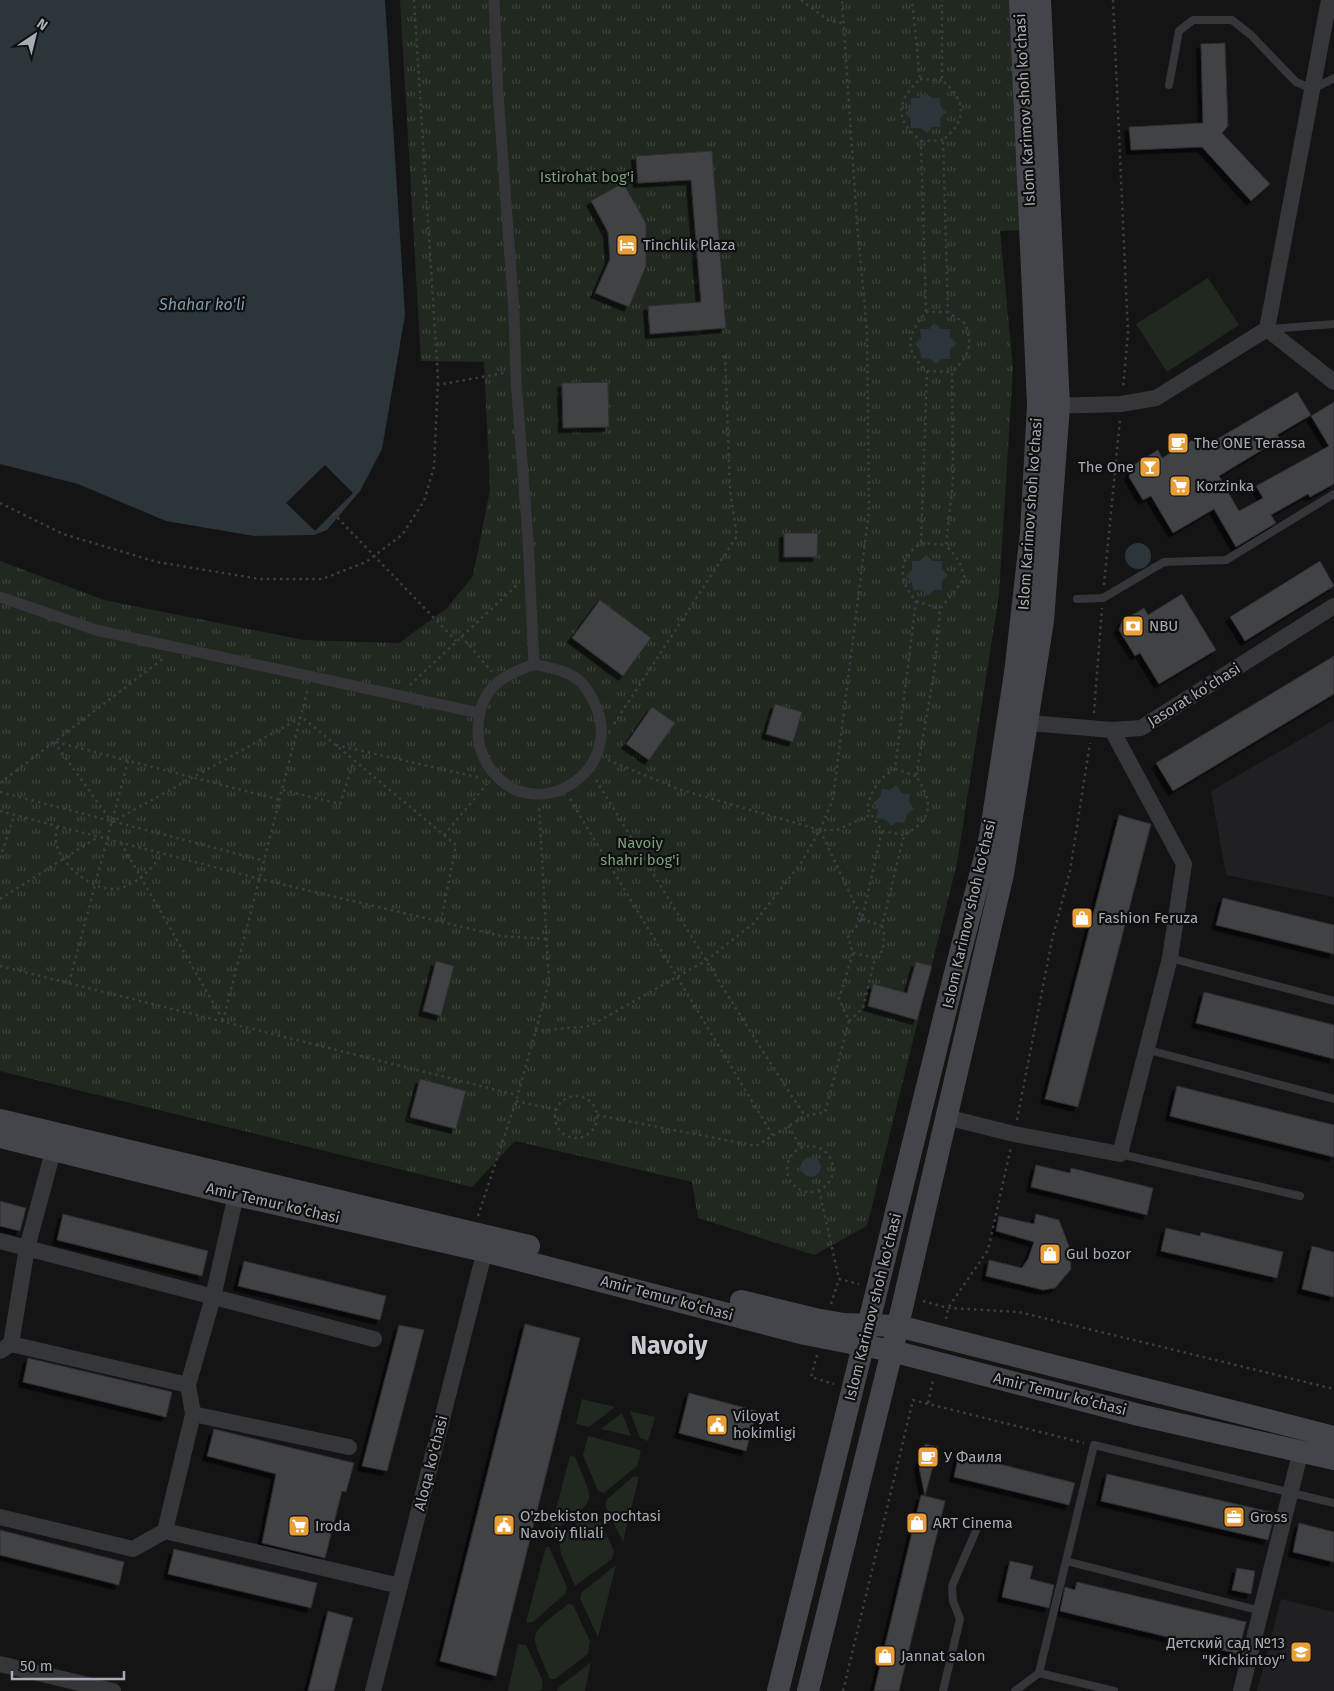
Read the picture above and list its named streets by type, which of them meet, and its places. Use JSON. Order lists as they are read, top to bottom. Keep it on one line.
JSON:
{"streets":{"main road":["Islom Karimov shoh ko'chasi","Amir Temur ko‘chasi"],"street":["Jasorat ko‘chasi","Aloqa ko'chasi"]},"crossings":[["Islom Karimov shoh ko'chasi","Jasorat ko‘chasi"],["Islom Karimov shoh ko'chasi","Amir Temur ko‘chasi"],["Amir Temur ko‘chasi","Aloqa ko'chasi"]],"districts":["Navoiy"],"water":["Shahar ko'li"],"parks":["Istirohat bog'i","Navoiy shahri bog'i"],"places":{"hotel":["Tinchlik Plaza"],"cafe":["The ONE Terassa","У Фаиля"],"bar":["The One"],"supermarket":["Korzinka","Iroda"],"bank":["NBU"],"shop":["Fashion Feruza","Gul bozor","ART Cinema","Jannat salon"],"public building":["Viloyat hokimligi","O'zbekiston pochtasi Navoiy filiali"],"office":["Gross"],"school or university":["Детский сад №13 \"Kichkintoy\""]},"scale_bar":"50 m","north":"top right"}
